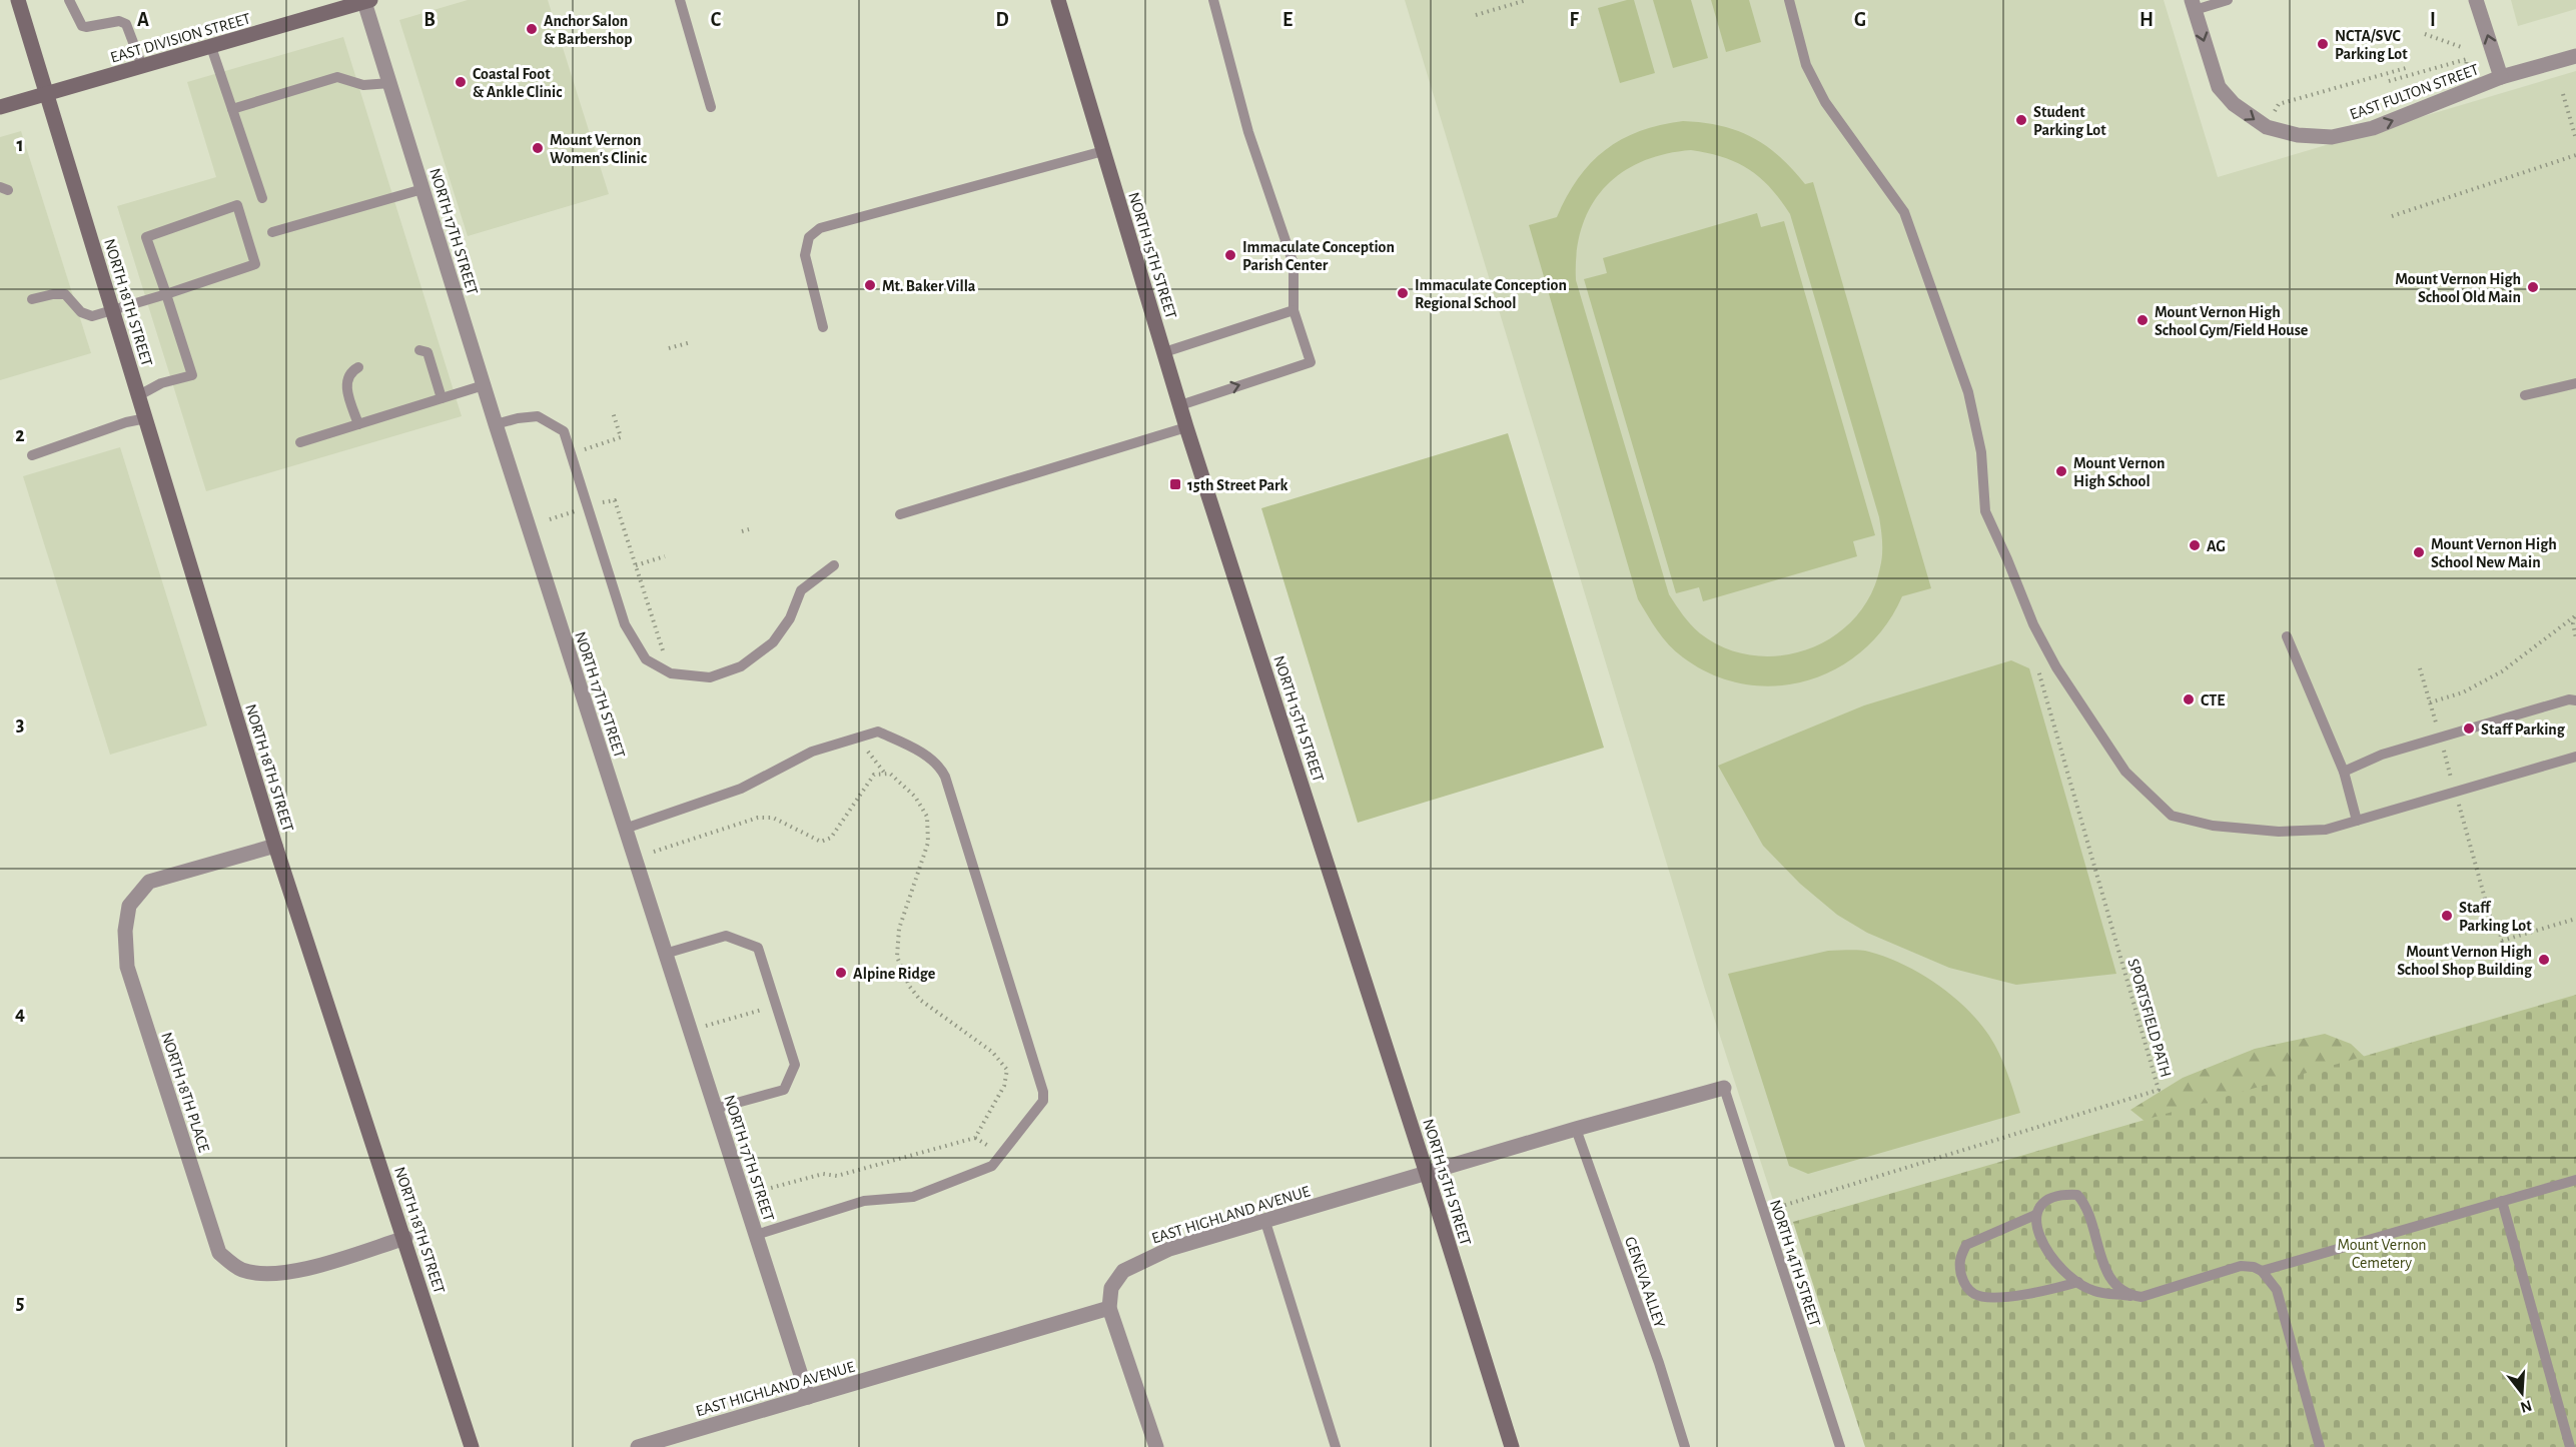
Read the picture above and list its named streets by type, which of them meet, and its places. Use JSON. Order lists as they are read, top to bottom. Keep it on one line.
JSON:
{"streets":{"street":["EAST DIVISION STREET","EAST FULTON STREET","NORTH 17TH STREET","NORTH 15TH STREET","NORTH 18TH STREET","NORTH 18TH PLACE","EAST HIGHLAND AVENUE"],"lane":["NORTH 14TH STREET","GENEVA ALLEY"],"path":["SPORTSFIELD PATH"]},"crossings":[["EAST DIVISION STREET","NORTH 17TH STREET"],["EAST DIVISION STREET","NORTH 18TH STREET"],["NORTH 17TH STREET","EAST HIGHLAND AVENUE"],["NORTH 15TH STREET","EAST HIGHLAND AVENUE"],["NORTH 18TH STREET","NORTH 18TH PLACE"],["SPORTSFIELD PATH","NORTH 14TH STREET"],["EAST HIGHLAND AVENUE","NORTH 14TH STREET"],["EAST HIGHLAND AVENUE","GENEVA ALLEY"]],"parks":["Mount Vernon Cemetery"],"places":{"other":["Anchor Salon & Barbershop","NCTA/SVC Parking Lot","Coastal Foot & Ankle Clinic","Student Parking Lot","Mount Vernon Women's Clinic","Immaculate Conception Parish Center","Mt. Baker Villa","Mount Vernon High School Old Main","Immaculate Conception Regional School","Mount Vernon High School Gym/Field House","Mount Vernon High School","AG","Mount Vernon High School New Main","CTE","Staff Parking","Staff Parking Lot","Mount Vernon High School Shop Building","Alpine Ridge"],"transit":["15th Street Park"]},"north":"bottom","grid":{"columns":["A","B","C","D","E","F","G","H","I"],"rows":["1","2","3","4","5"]}}
